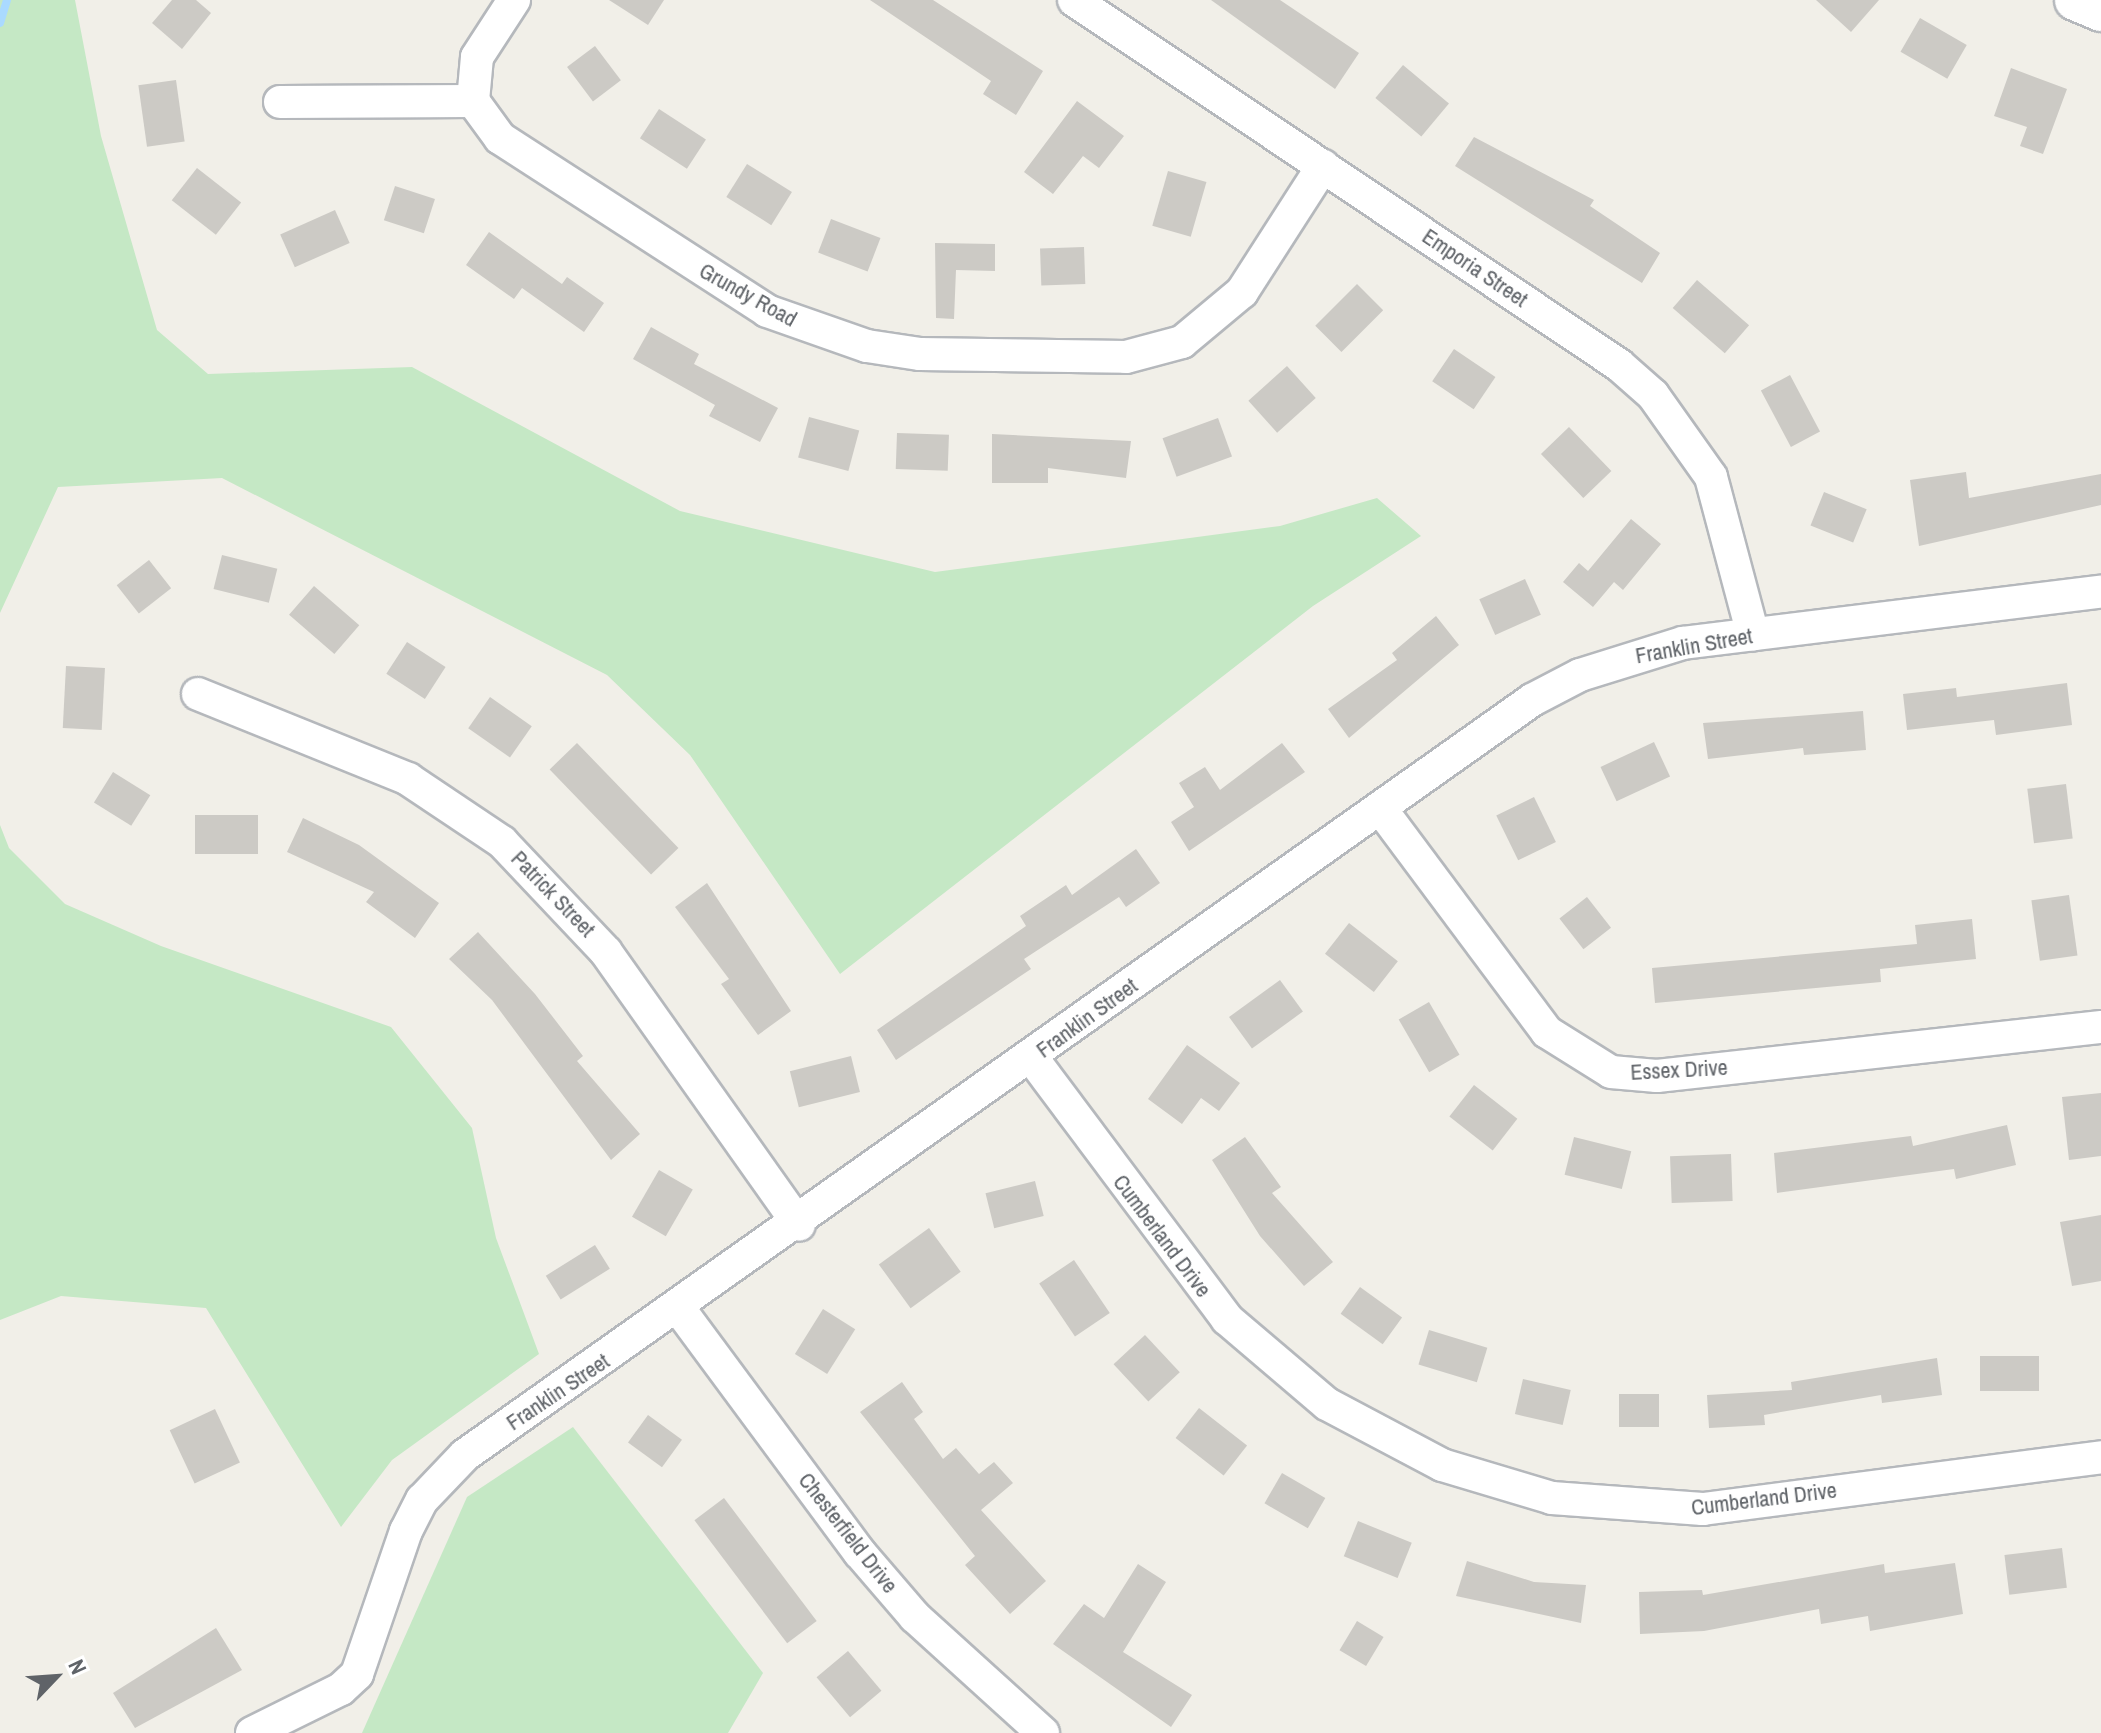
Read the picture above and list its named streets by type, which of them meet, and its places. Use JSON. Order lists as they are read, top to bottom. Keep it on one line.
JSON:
{"streets":{"street":["Emporia Street","Grundy Road","Franklin Street","Patrick Street","Essex Drive","Cumberland Drive","Chesterfield Drive"]},"crossings":[["Emporia Street","Grundy Road"],["Emporia Street","Franklin Street"],["Franklin Street","Patrick Street"],["Franklin Street","Essex Drive"],["Franklin Street","Cumberland Drive"],["Franklin Street","Chesterfield Drive"]],"north":"top right"}
